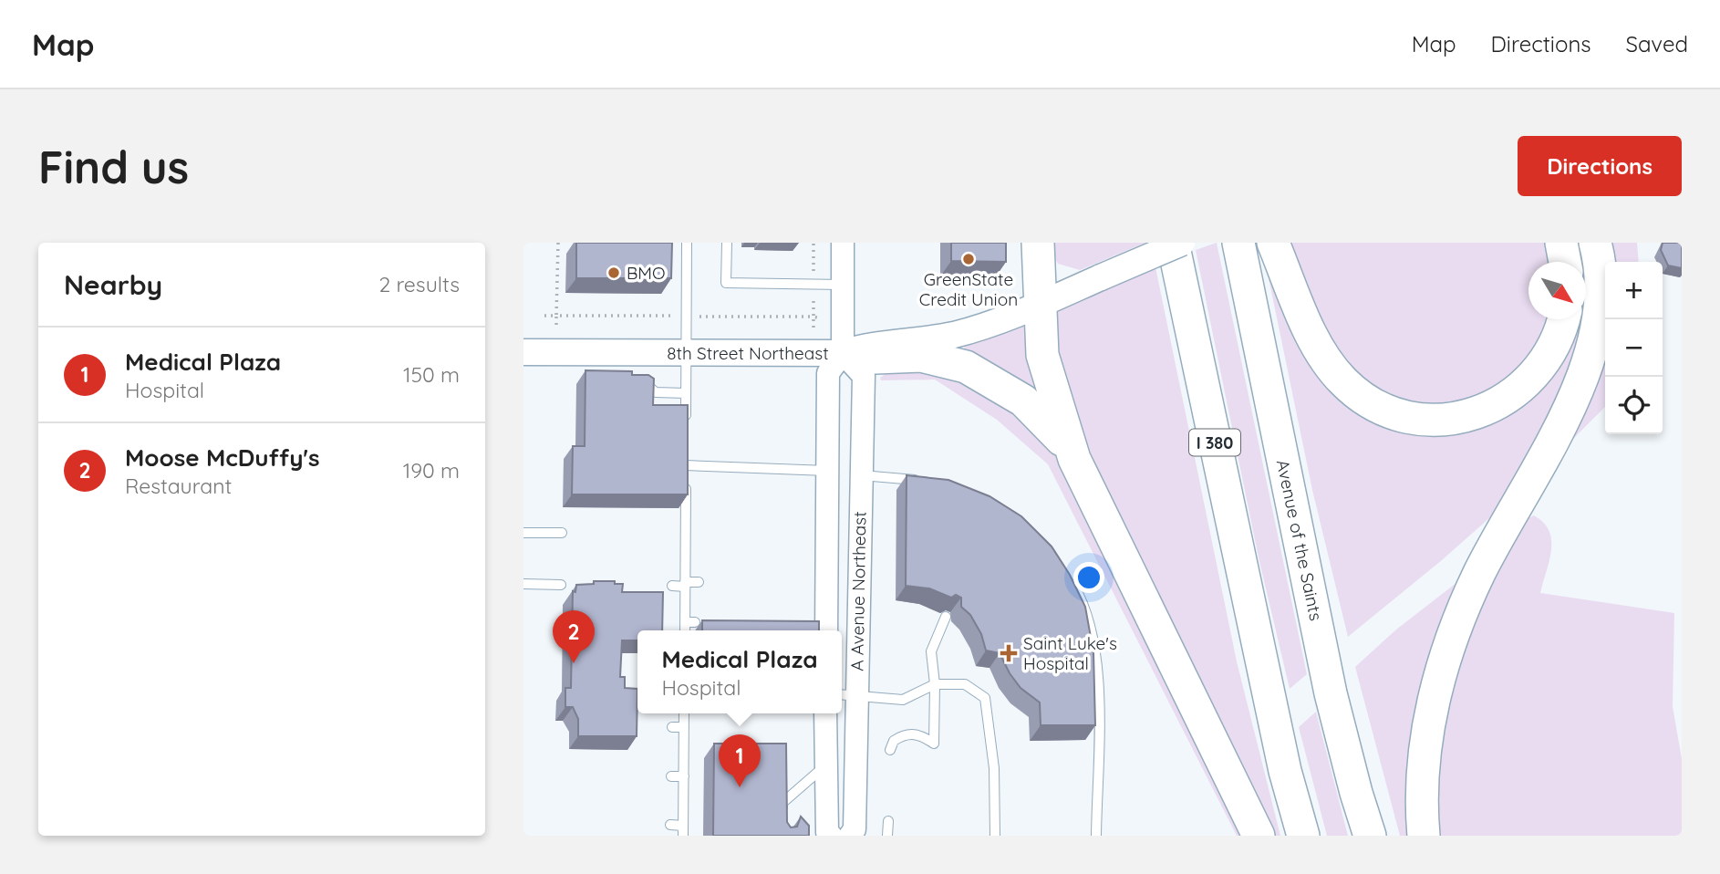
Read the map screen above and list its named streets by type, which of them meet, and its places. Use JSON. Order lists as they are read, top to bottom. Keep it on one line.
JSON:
{"streets":{"highway":["I 380","Avenue of the Saints"],"main road":["8th Street Northeast"],"street":["A Avenue Northeast"]},"crossings":[["8th Street Northeast","A Avenue Northeast"]],"places":{"other":["GreenState Credit Union","BMO"],"health":["Saint Luke's Hospital"]},"north":"bottom right","page":{"header":"Map","nav":["Map","Directions","Saved"],"buttons":"Directions","title":"Find us","heading":["Nearby","2 results"],"map_buttons":["+","−"],"list":[{"mark":"1","name":"Medical Plaza","note":"Hospital","value":"150 m"},{"mark":"2","name":"Moose McDuffy's","note":"Restaurant","value":"190 m"}],"pins":["2","1"],"popup":["Medical Plaza","Hospital"]}}
